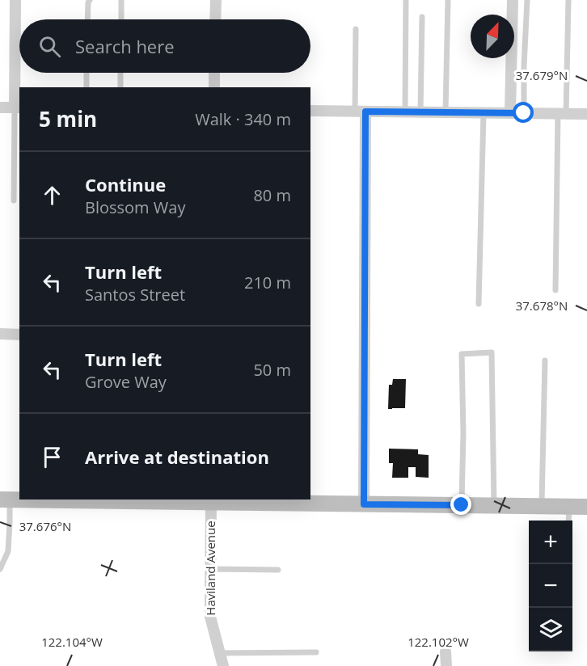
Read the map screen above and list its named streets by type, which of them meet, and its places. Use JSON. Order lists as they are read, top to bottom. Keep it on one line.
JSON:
{"streets":{"street":["Haviland Avenue"]},"north":"top right","page":{"search":"Search here","heading":["5 min","Walk · 340 m"],"list":[["Continue","Blossom Way","80 m"],["Turn left","Santos Street","210 m"],["Turn left","Grove Way","50 m"],"Arrive at destination"],"map_buttons":["+","−"]},"coordinates":["37.679°N","37.678°N","37.676°N","122.104°W","122.102°W"]}
